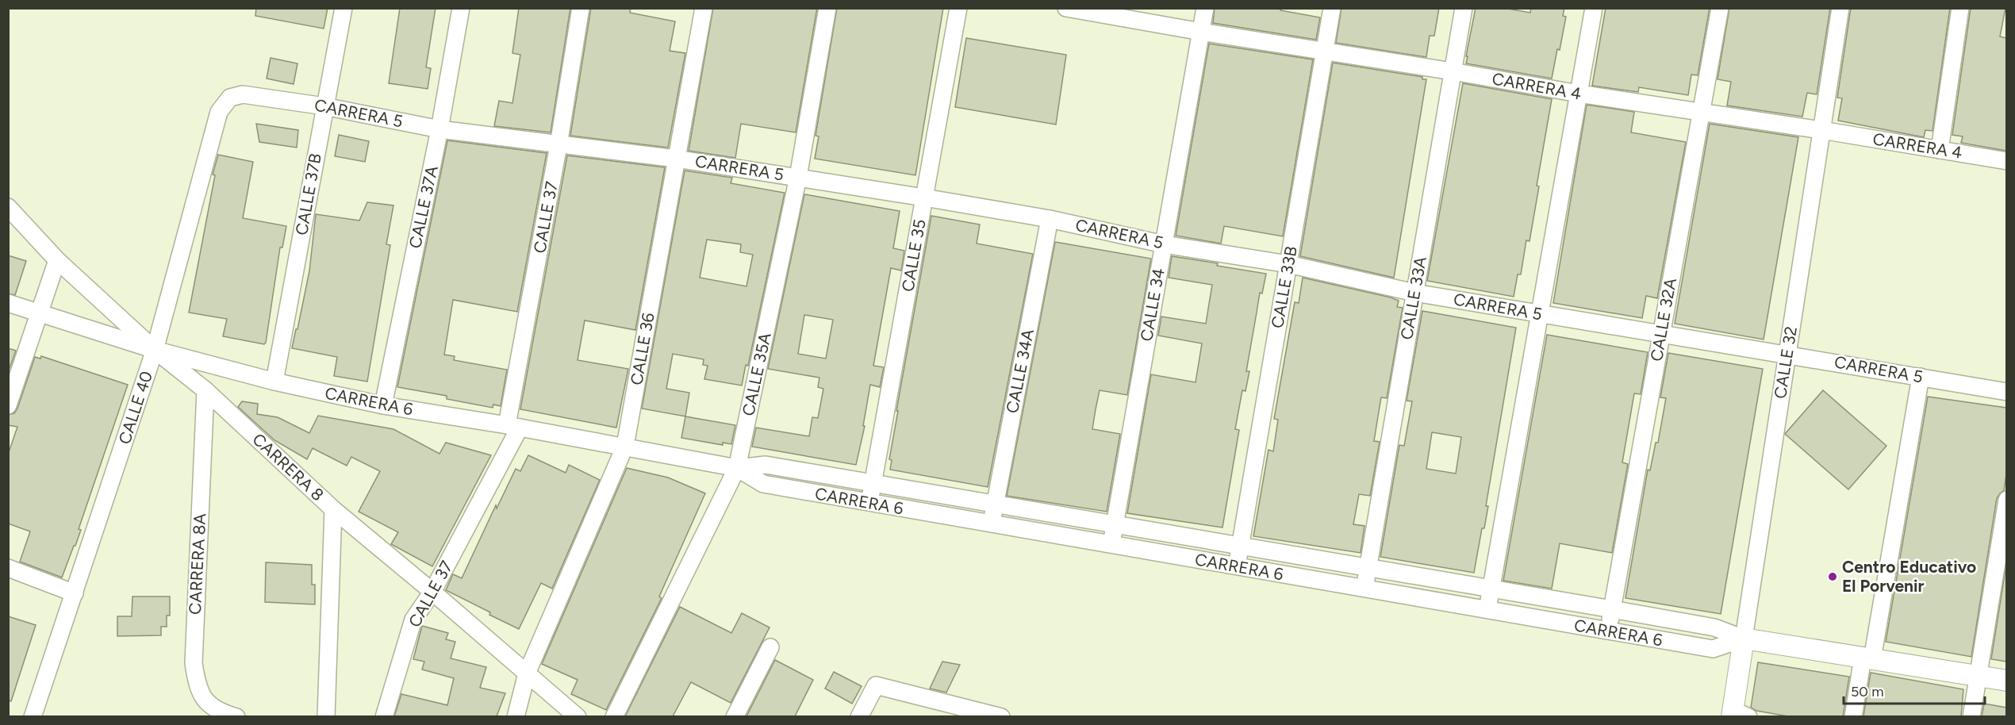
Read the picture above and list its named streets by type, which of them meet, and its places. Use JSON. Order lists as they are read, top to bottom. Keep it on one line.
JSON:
{"streets":{"street":["CARRERA 4","CARRERA 5","CALLE 37B","CALLE 37A","CALLE 37","CALLE 35","CALLE 33B","CALLE 33A","CALLE 34","CALLE 32A","CALLE 36","CALLE 32","CALLE 34A","CALLE 35A","CARRERA 6","CALLE 40","CARRERA 8","CARRERA 8A"]},"crossings":[["CARRERA 4","CALLE 33B"],["CARRERA 4","CALLE 33A"],["CARRERA 4","CALLE 34"],["CARRERA 4","CALLE 32A"],["CARRERA 4","CALLE 32"],["CARRERA 5","CALLE 37B"],["CARRERA 5","CALLE 37A"],["CARRERA 5","CALLE 37"],["CARRERA 5","CALLE 35"],["CARRERA 5","CALLE 33B"],["CARRERA 5","CALLE 33A"],["CARRERA 5","CALLE 34"],["CARRERA 5","CALLE 32A"],["CARRERA 5","CALLE 36"],["CARRERA 5","CALLE 32"],["CARRERA 5","CALLE 34A"],["CARRERA 5","CALLE 35A"],["CARRERA 5","CALLE 40"],["CALLE 37B","CARRERA 6"],["CALLE 37A","CARRERA 6"],["CALLE 37","CARRERA 6"],["CALLE 37","CARRERA 8"],["CALLE 35","CARRERA 6"],["CALLE 33B","CARRERA 6"],["CALLE 33A","CARRERA 6"],["CALLE 34","CARRERA 6"],["CALLE 32A","CARRERA 6"],["CALLE 36","CARRERA 6"],["CALLE 36","CARRERA 8"],["CALLE 32","CARRERA 6"],["CALLE 34A","CARRERA 6"],["CALLE 35A","CARRERA 6"],["CARRERA 6","CALLE 40"],["CARRERA 6","CARRERA 8"],["CALLE 40","CARRERA 8"],["CARRERA 8","CARRERA 8A"]],"places":["Centro Educativo El Porvenir"],"scale_bar":"50 m"}
